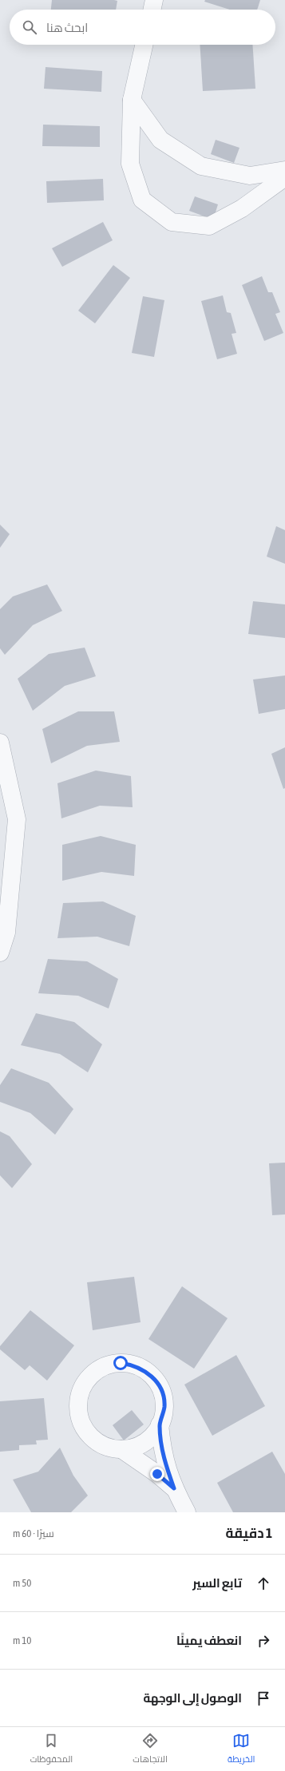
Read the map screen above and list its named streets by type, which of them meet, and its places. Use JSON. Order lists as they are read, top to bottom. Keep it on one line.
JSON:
{"page":{"search":"ابحث هنا","heading":["1 دقيقة","سيرًا · 60 m"],"list":[["تابع السير","50 m"],["انعطف يمينًا","10 m"],"الوصول إلى الوجهة"],"nav":["الخريطة","الاتجاهات","المحفوظات"]}}
